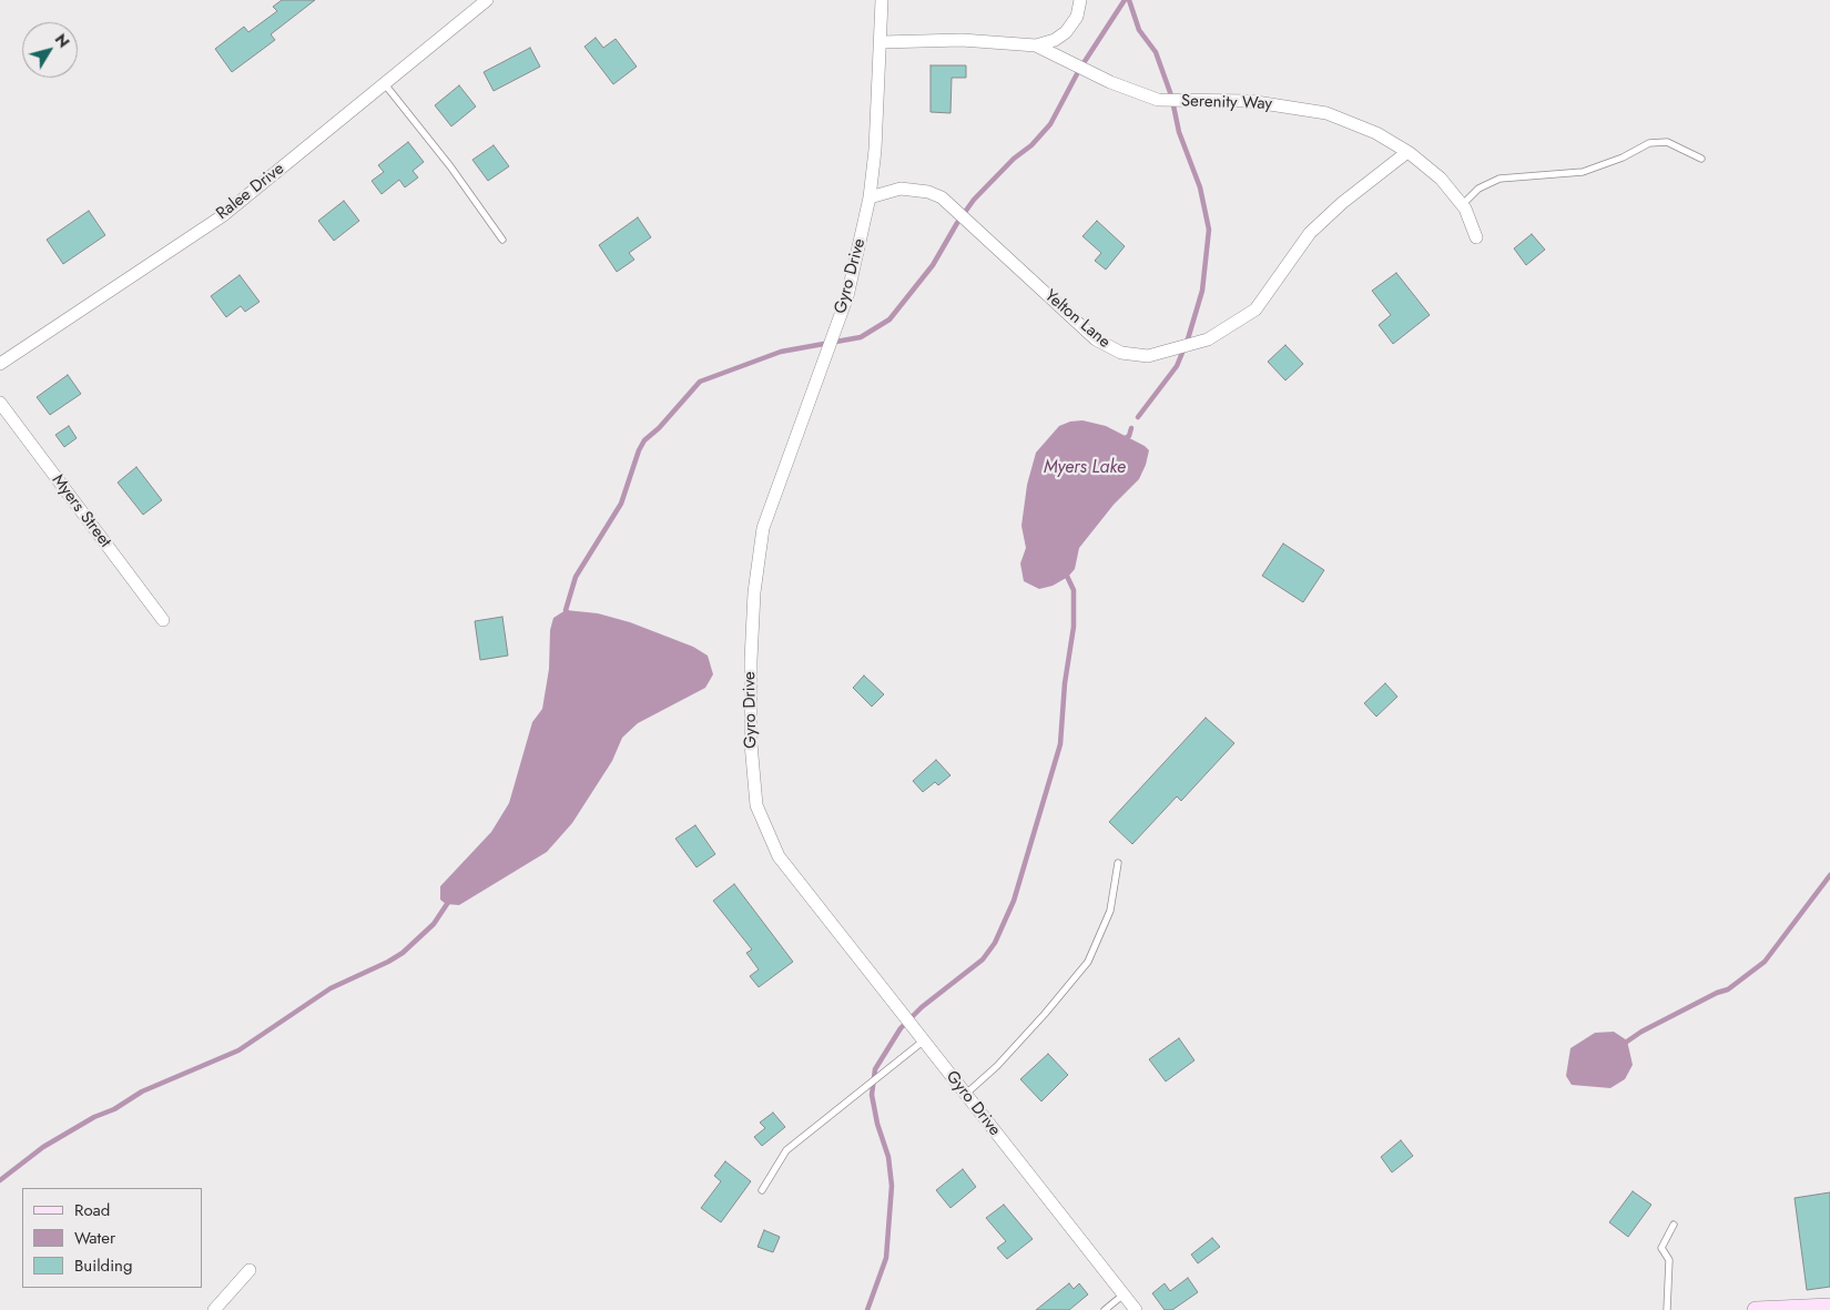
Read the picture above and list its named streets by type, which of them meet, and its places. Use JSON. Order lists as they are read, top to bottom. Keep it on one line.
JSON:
{"streets":{"street":["Serenity Way","Ralee Drive","Gyro Drive","Yelton Lane","Myers Street"]},"crossings":[["Serenity Way","Gyro Drive"],["Serenity Way","Yelton Lane"],["Gyro Drive","Yelton Lane"]],"water":["Myers Lake"],"legend":["Road","Water","Building"],"north":"top right"}
